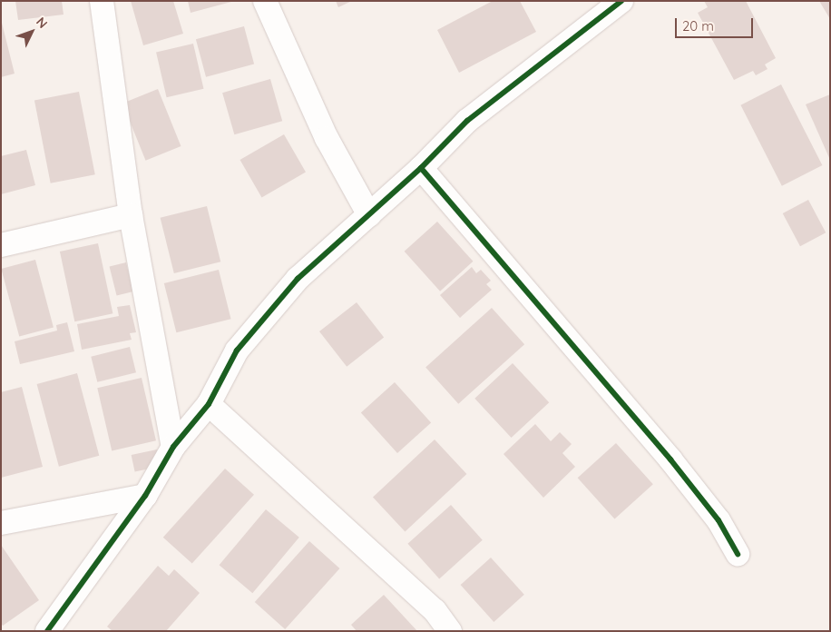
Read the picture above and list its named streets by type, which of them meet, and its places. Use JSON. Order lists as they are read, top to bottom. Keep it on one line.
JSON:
{"scale_bar":"20 m","north":"top right"}
